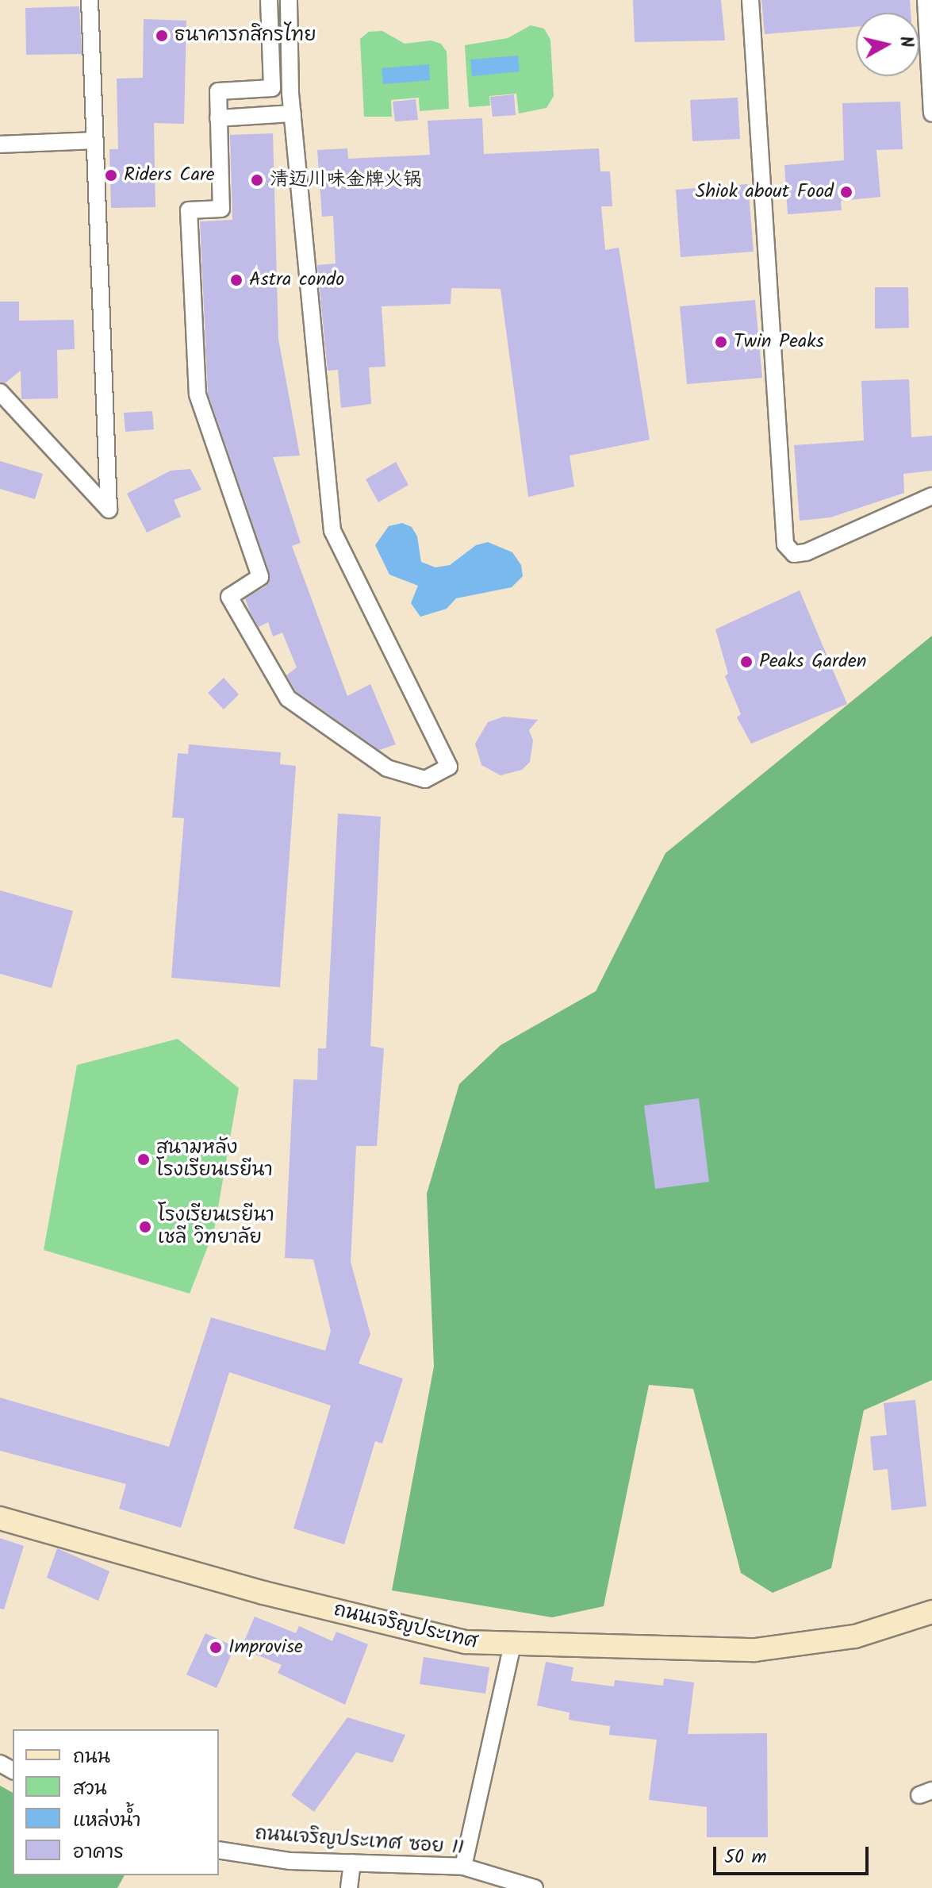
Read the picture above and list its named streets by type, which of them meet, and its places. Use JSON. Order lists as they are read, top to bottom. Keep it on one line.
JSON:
{"streets":{"street":["ถนนเจริญประเทศ","ถนนเจริญประเทศ ซอย 11"]},"places":["ธนาคารกสิกรไทย","Riders Care","清迈川味金牌火锅","Shiok about Food","Astra condo","Twin Peaks","Peaks Garden","สนามหลัง โรงเรียนเรยีนา","โรงเรียนเรยีนา เชลี วิทยาลัย","Improvise"],"legend":["ถนน","สวน","แหล่งน้ำ","อาคาร"],"scale_bar":"50 m","north":"right"}
